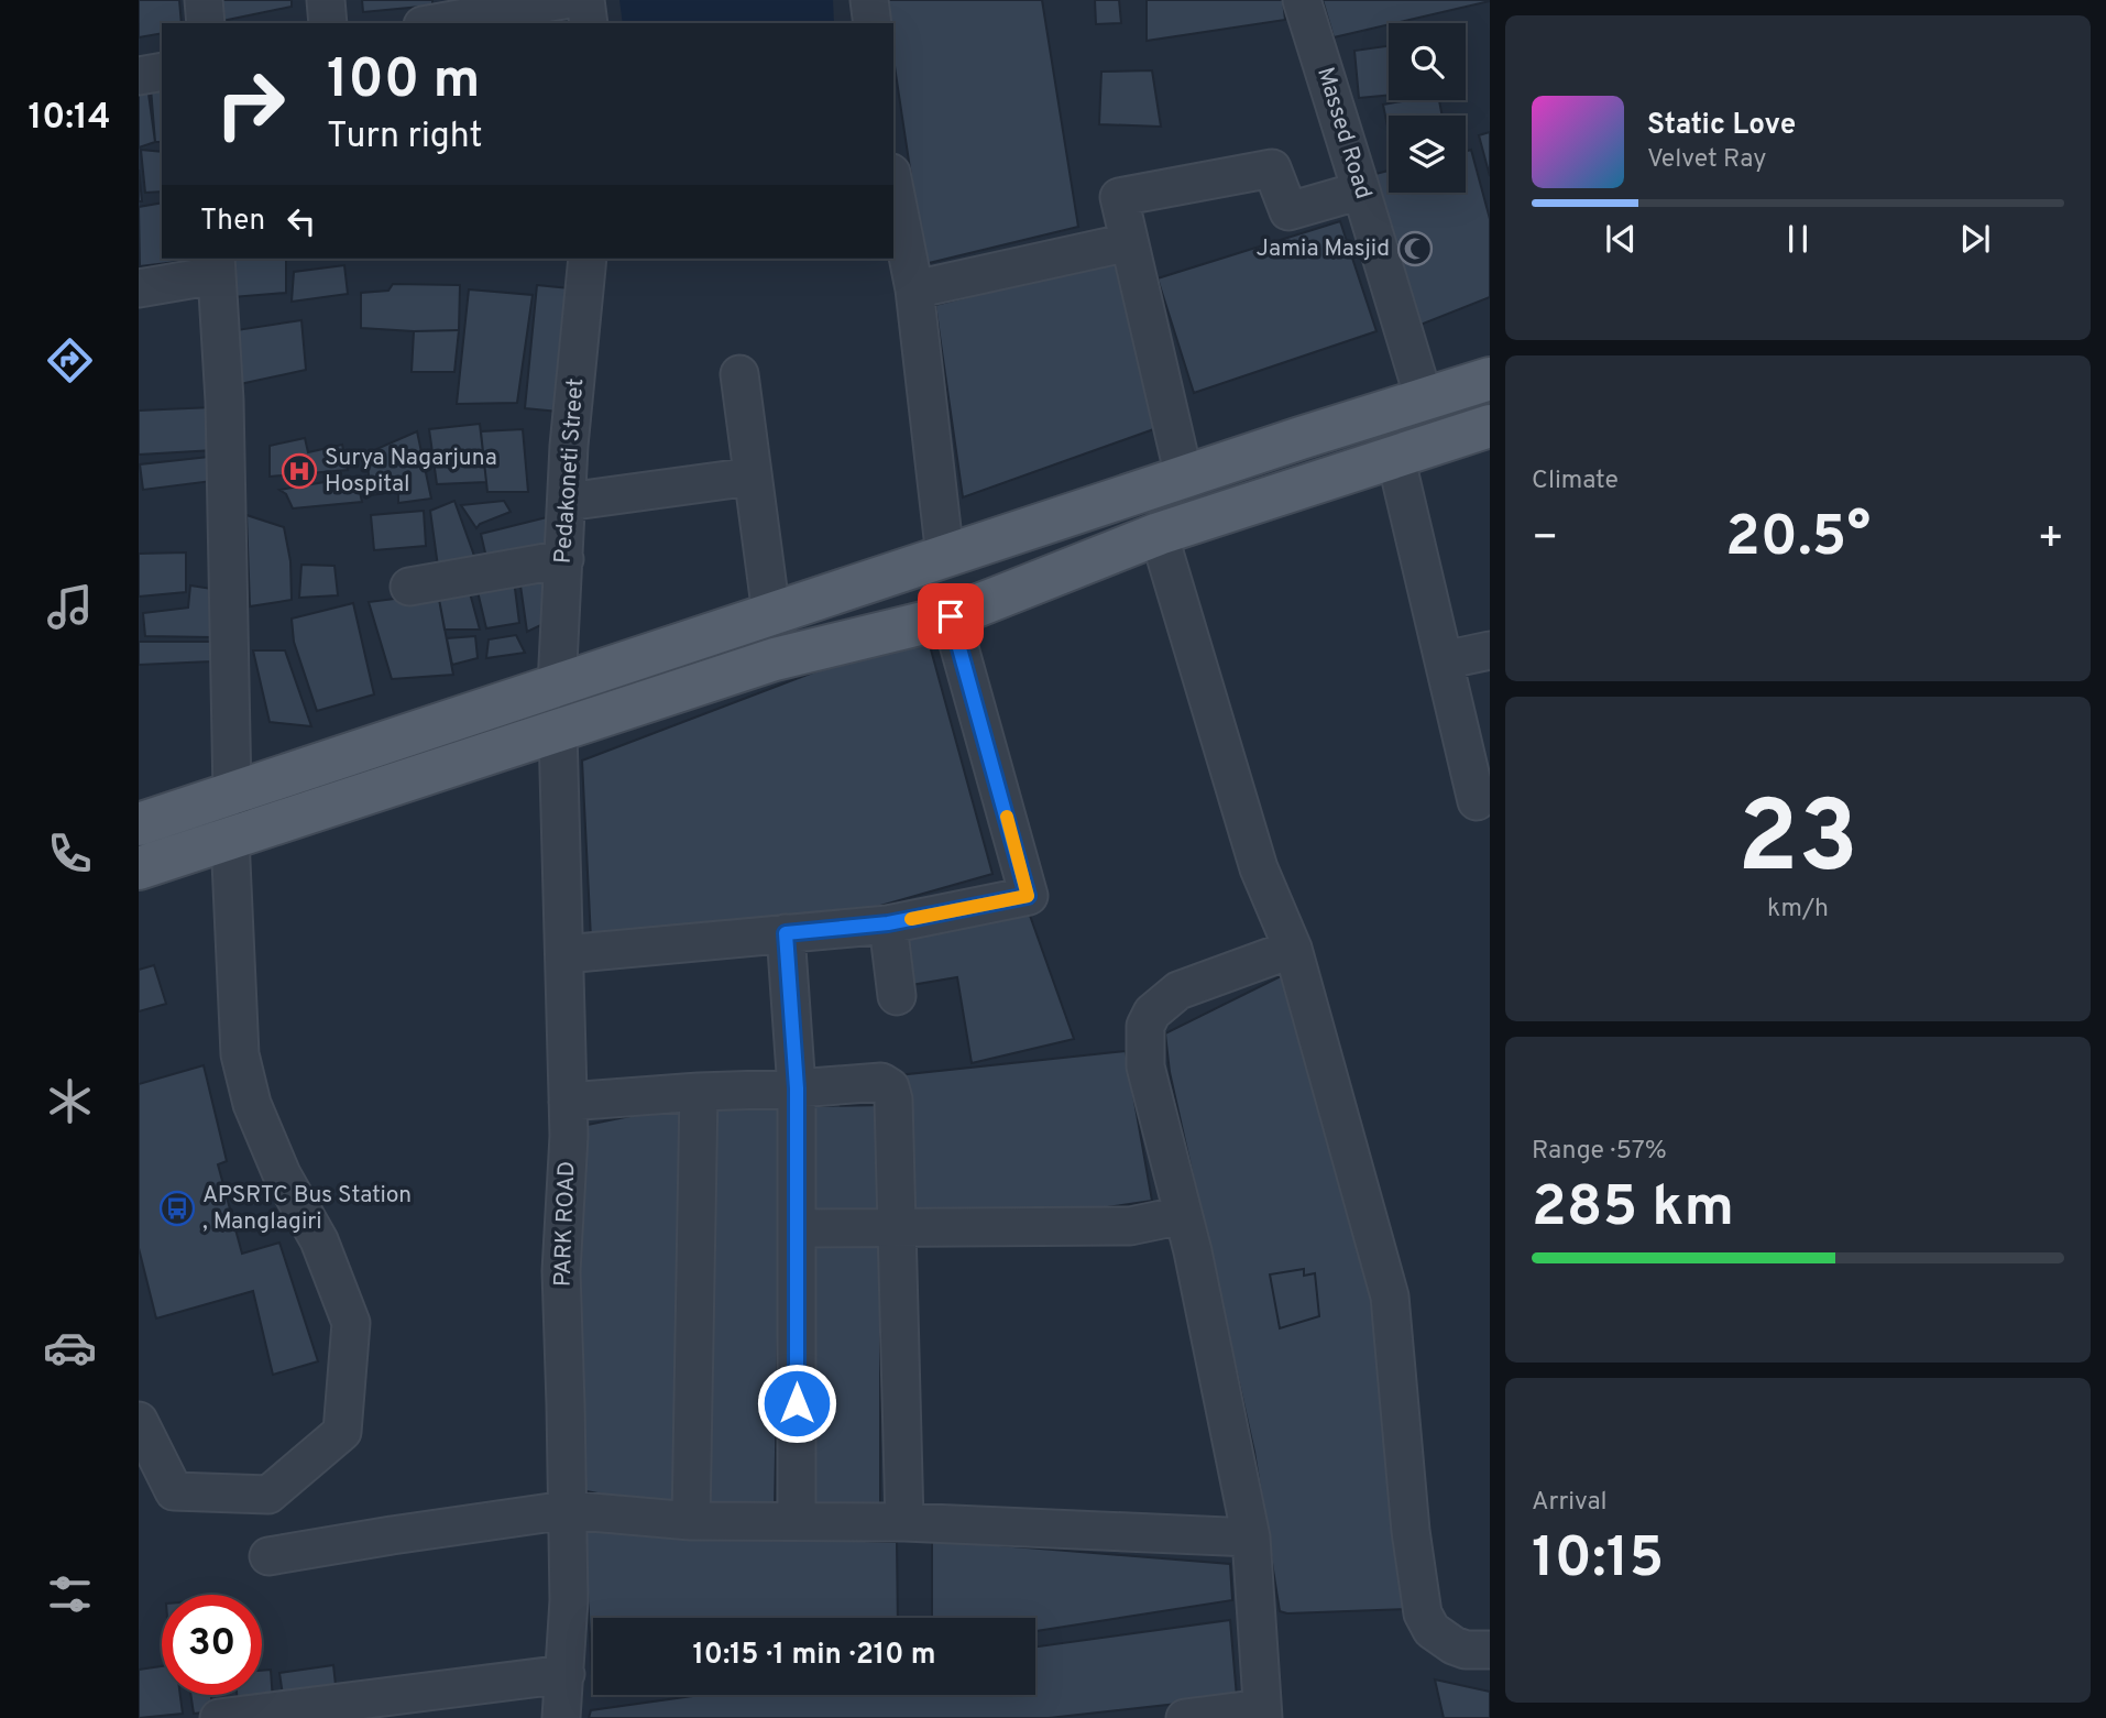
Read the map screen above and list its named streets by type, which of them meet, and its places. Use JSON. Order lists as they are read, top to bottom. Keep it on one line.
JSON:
{"streets":{"street":["Massed Road","Pedakoneti Street","PARK ROAD"]},"places":{"mosque":["Jamia Masjid"],"hospital":["Surya Nagarjuna Hospital"],"bus stop":["APSRTC Bus Station , Manglagiri"]},"page":{"tabs":"10:14","turn":["100 m","Turn right"],"song":["Static Love","Velvet Ray"],"then":"Then","tile":["Climate",["23","km/h"],["Range · 57%","285 km"],["Arrival","10:15"]],"heat":["−","20.5°","+"],"limit":"30","trip":"10:15 · 1 min · 210 m"}}
